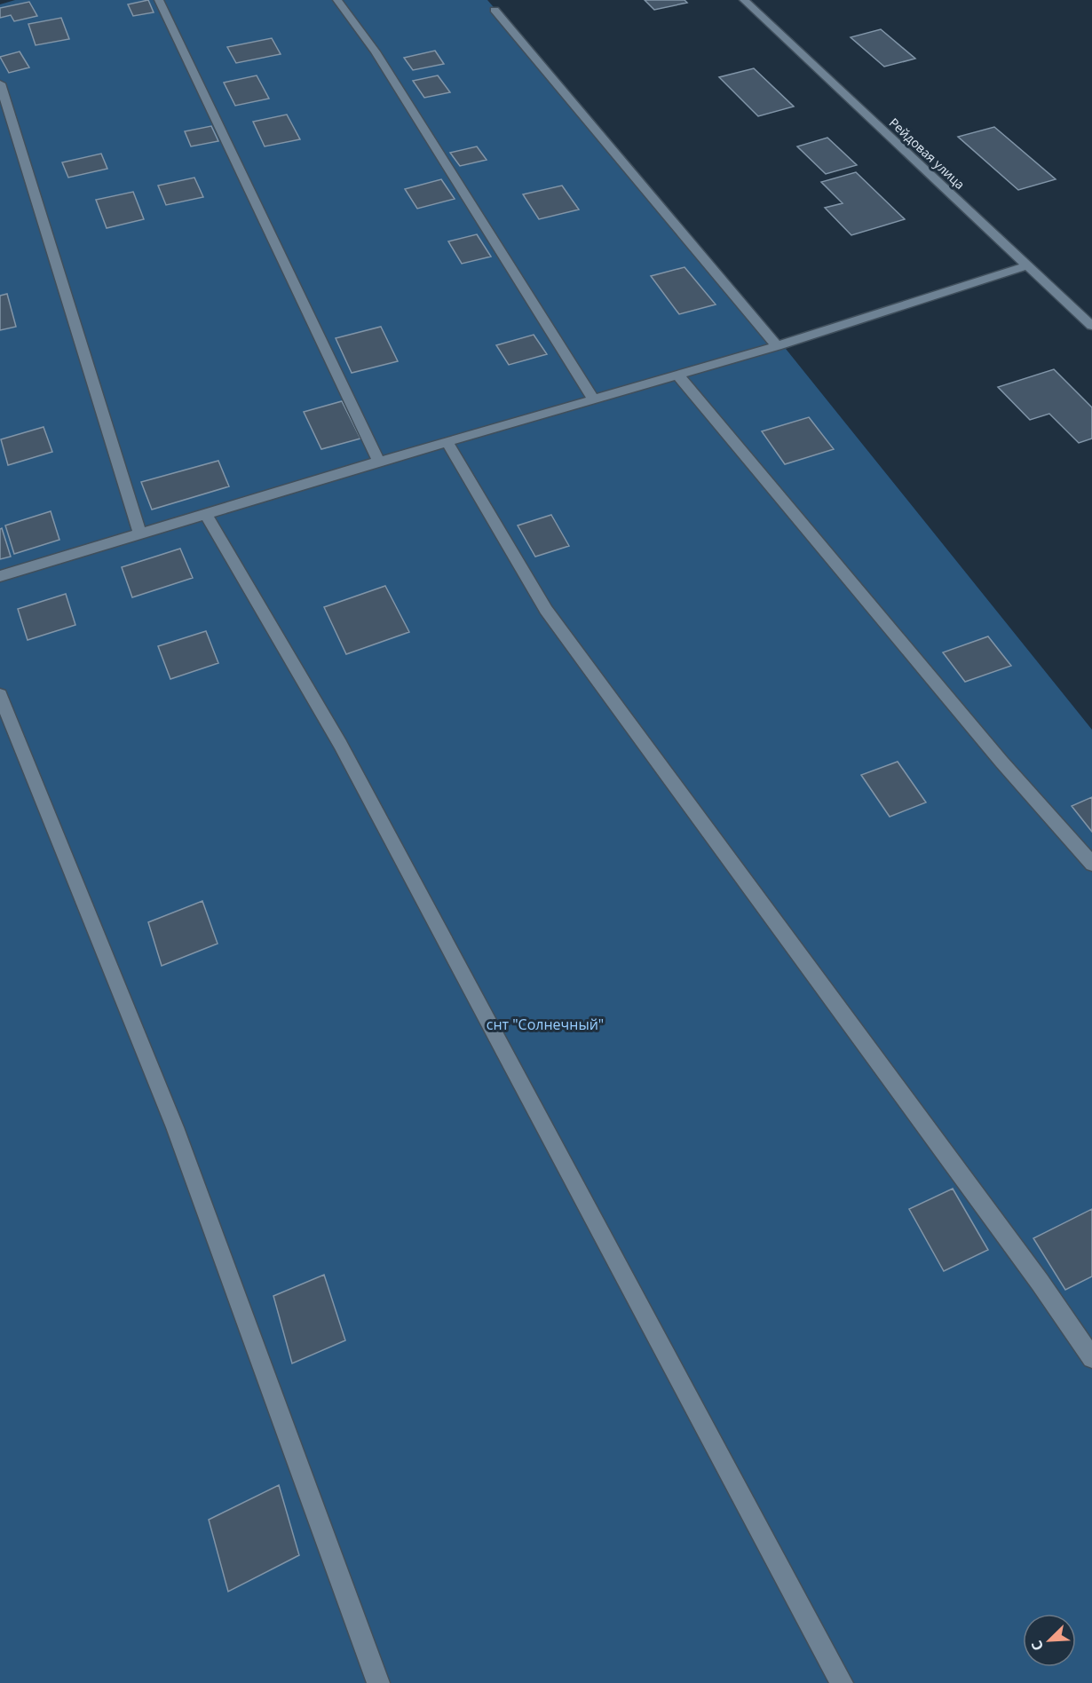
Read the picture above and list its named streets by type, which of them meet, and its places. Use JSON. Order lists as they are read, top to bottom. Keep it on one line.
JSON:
{"streets":{"street":["Рейдовая улица"]},"parks":["снт \"Солнечный\""],"north":"bottom left"}
